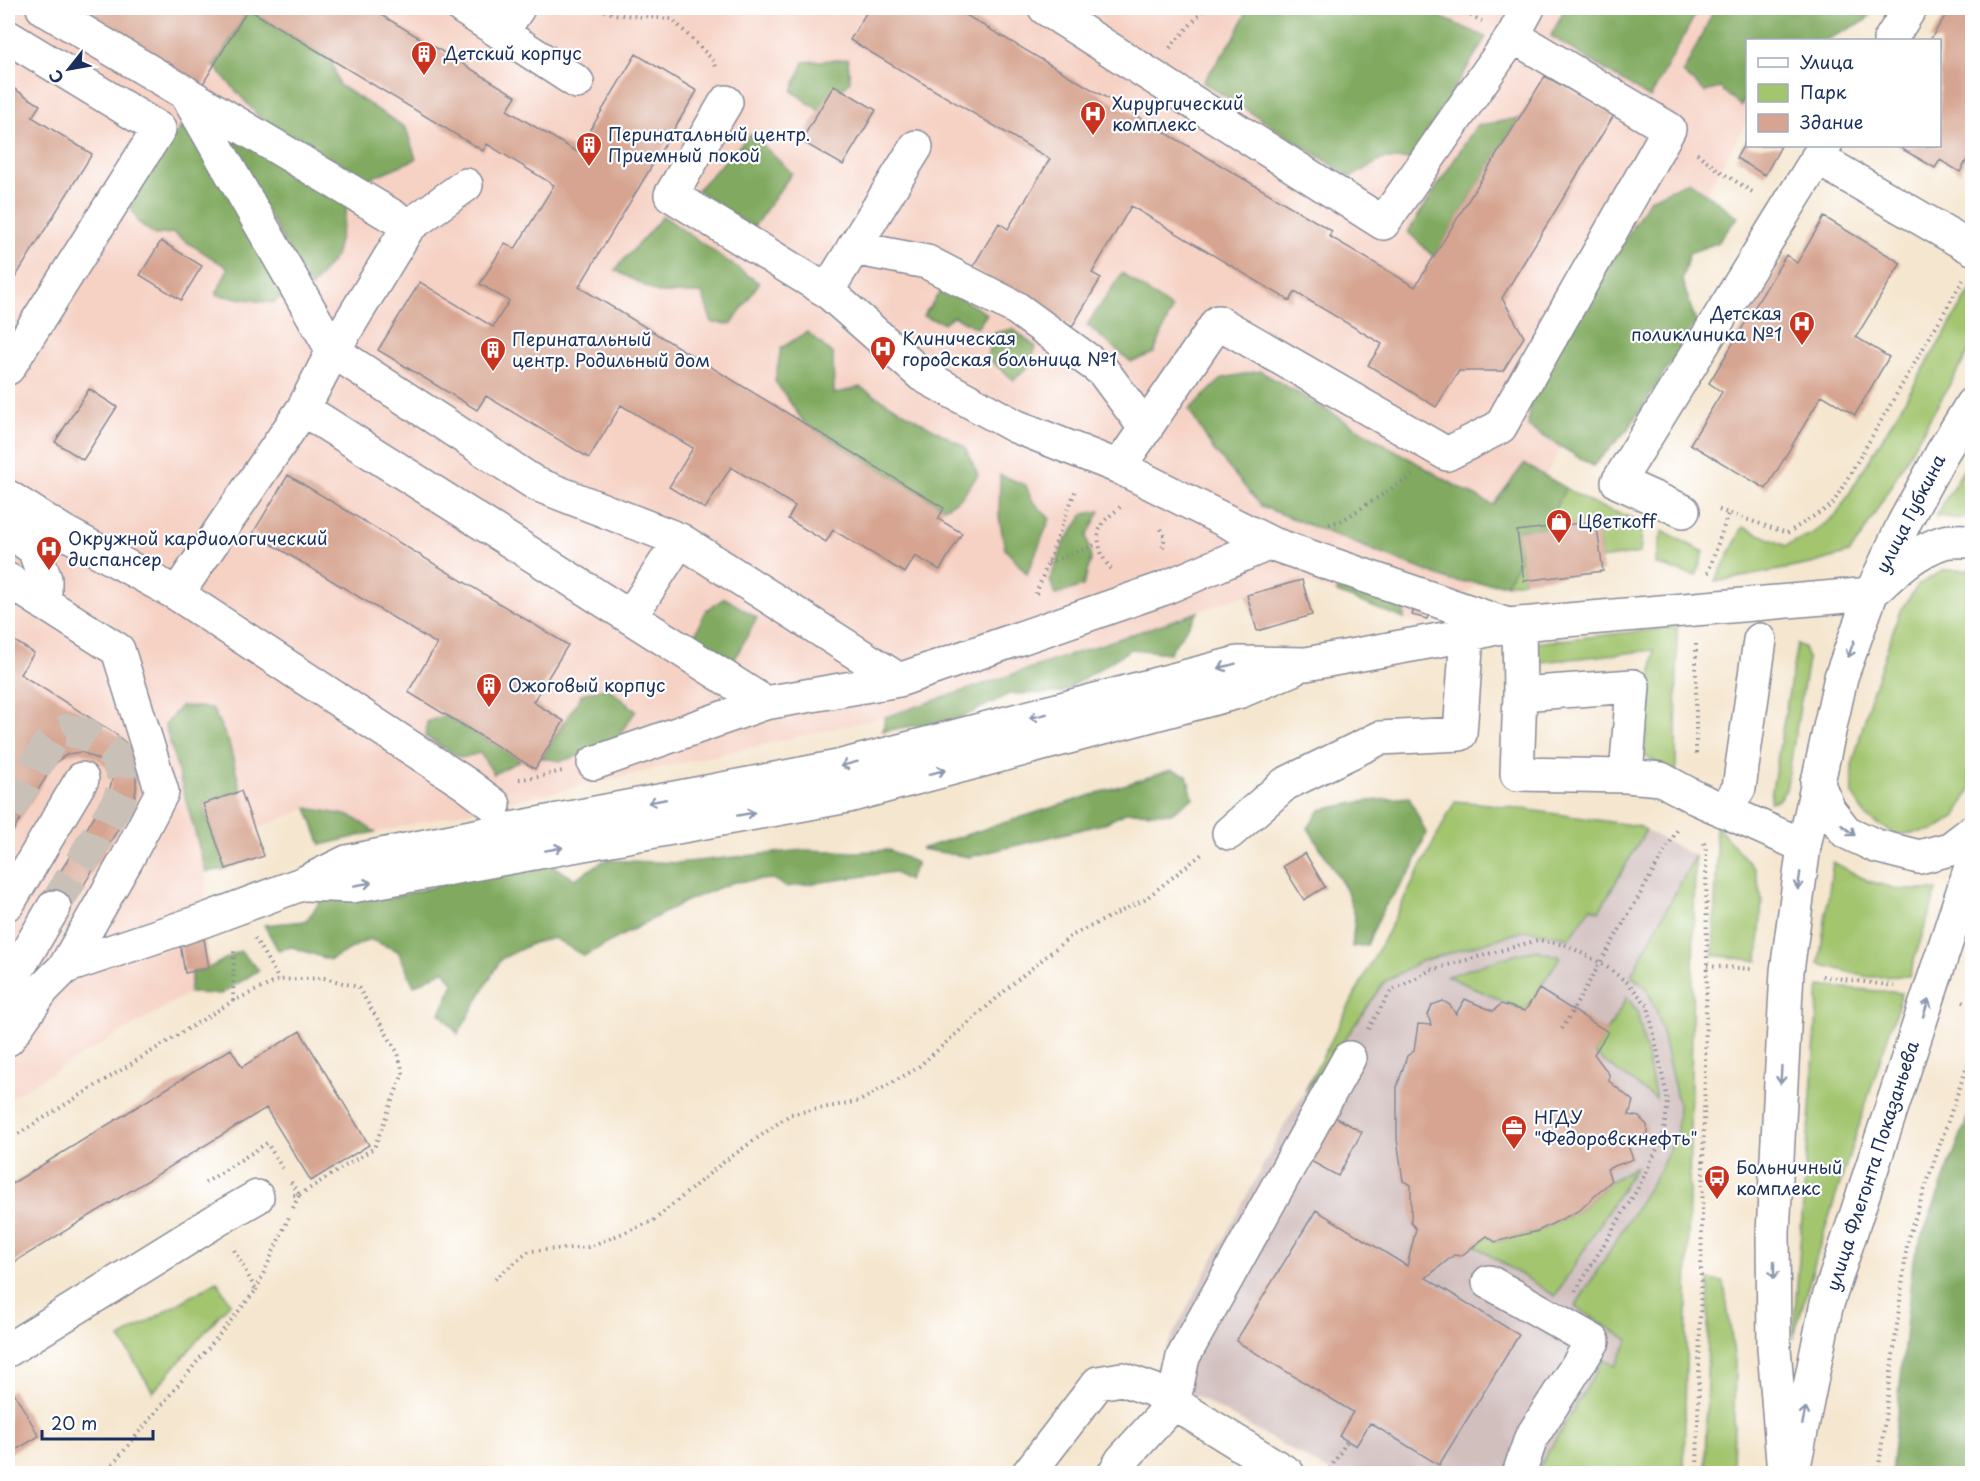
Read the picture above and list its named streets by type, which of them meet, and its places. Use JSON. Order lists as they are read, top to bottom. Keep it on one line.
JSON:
{"streets":{"main road":["улица Губкина","улица Флегонта Показаньева"]},"places":{"building":["Детский корпус","Перинатальный центр. Приемный покой","Перинатальный центр. Родильный дом","Ожоговый корпус"],"hospital":["Хирургический комплекс","Детская поликлиника №1","Клиническая городская больница №1","Окружной кардиологический диспансер"],"shop":["Цветкоff"],"office":["НГДУ \"Федоровскнефть\""],"bus stop":["Больничный комплекс"]},"legend":["Улица","Парк","Здание"],"scale_bar":"20 m","north":"bottom left"}
